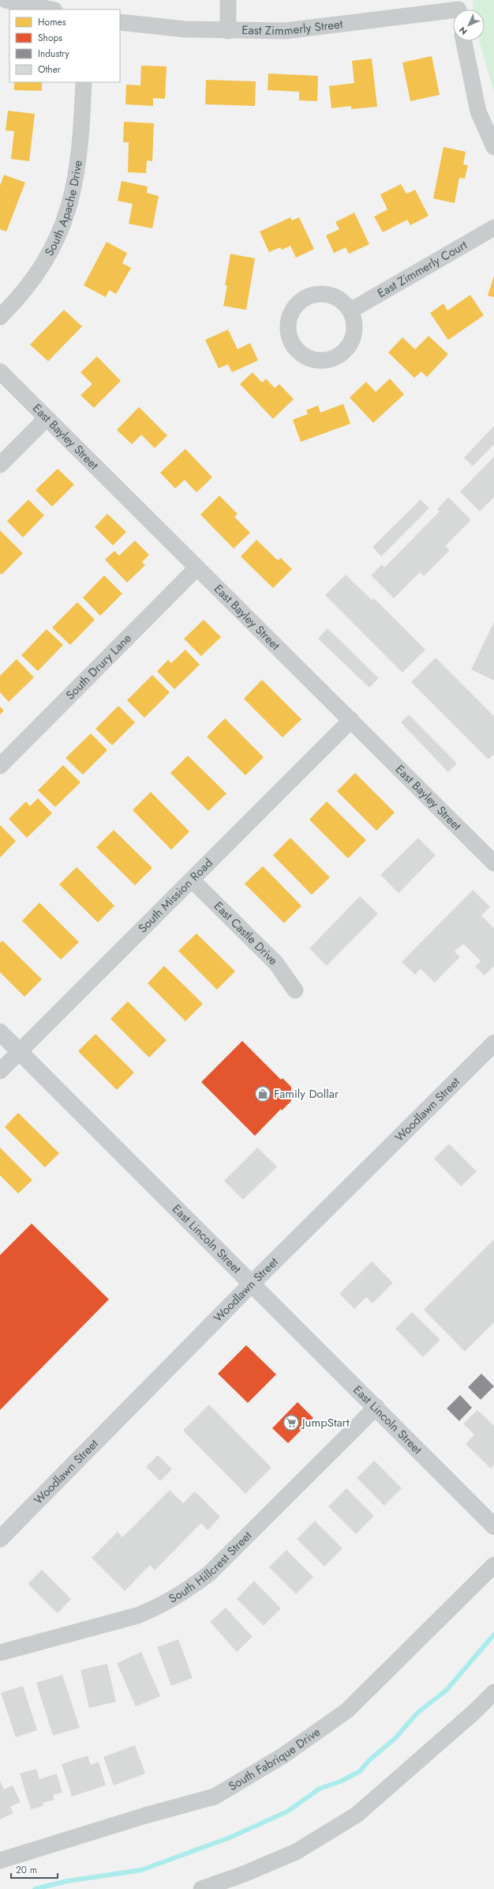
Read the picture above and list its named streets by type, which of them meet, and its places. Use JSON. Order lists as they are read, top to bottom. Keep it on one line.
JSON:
{"streets":{"street":["East Zimmerly Street","South Apache Drive","East Zimmerly Court","East Bayley Street","South Drury Lane","South Mission Road","East Castle Drive","Woodlawn Street","East Lincoln Street","South Hillcrest Street","South Fabrique Drive"]},"crossings":[["East Bayley Street","South Drury Lane"],["East Bayley Street","South Mission Road"],["South Mission Road","East Castle Drive"],["South Mission Road","East Lincoln Street"],["Woodlawn Street","East Lincoln Street"],["East Lincoln Street","South Hillcrest Street"]],"places":{"shop":["Family Dollar"],"supermarket":["JumpStart"]},"legend":["Homes","Shops","Industry","Other"],"scale_bar":"20 m","north":"bottom left"}
